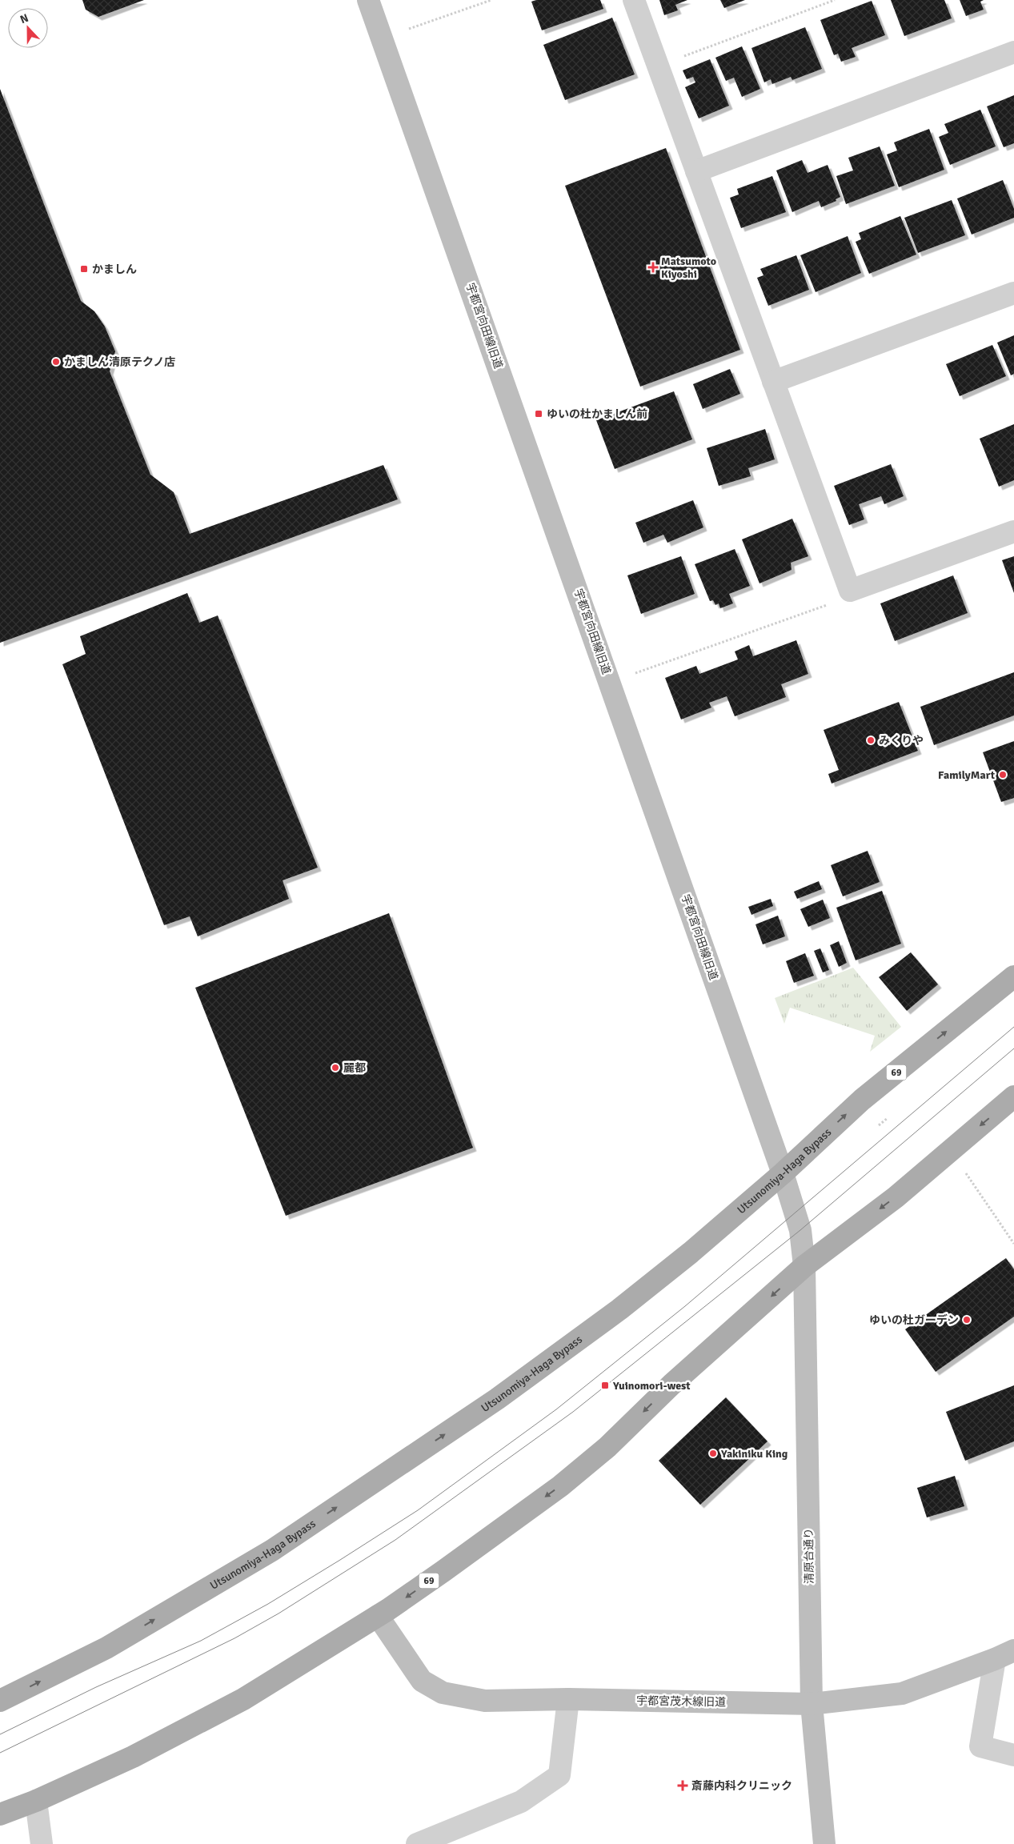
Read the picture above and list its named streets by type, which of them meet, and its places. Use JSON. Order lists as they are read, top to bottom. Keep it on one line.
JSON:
{"streets":{"main road":["69","Utsunomiya-Haga Bypass"],"street":["宇都宮向田線旧道","清原台通り","宇都宮茂木線旧道"]},"crossings":[["宇都宮向田線旧道","69"],["宇都宮向田線旧道","Utsunomiya-Haga Bypass"],["宇都宮向田線旧道","清原台通り"],["69","清原台通り"],["69","宇都宮茂木線旧道"],["清原台通り","宇都宮茂木線旧道"]],"places":{"health":["Matsumoto Kiyoshi","斎藤内科クリニック"],"transit":["かましん","ゆいの杜かましん前","Yuinomori-west"],"other":["かましん清原テクノ店","みくりや","FamilyMart","麗都","ゆいの杜ガーデン","Yakiniku King"]},"north":"top"}
